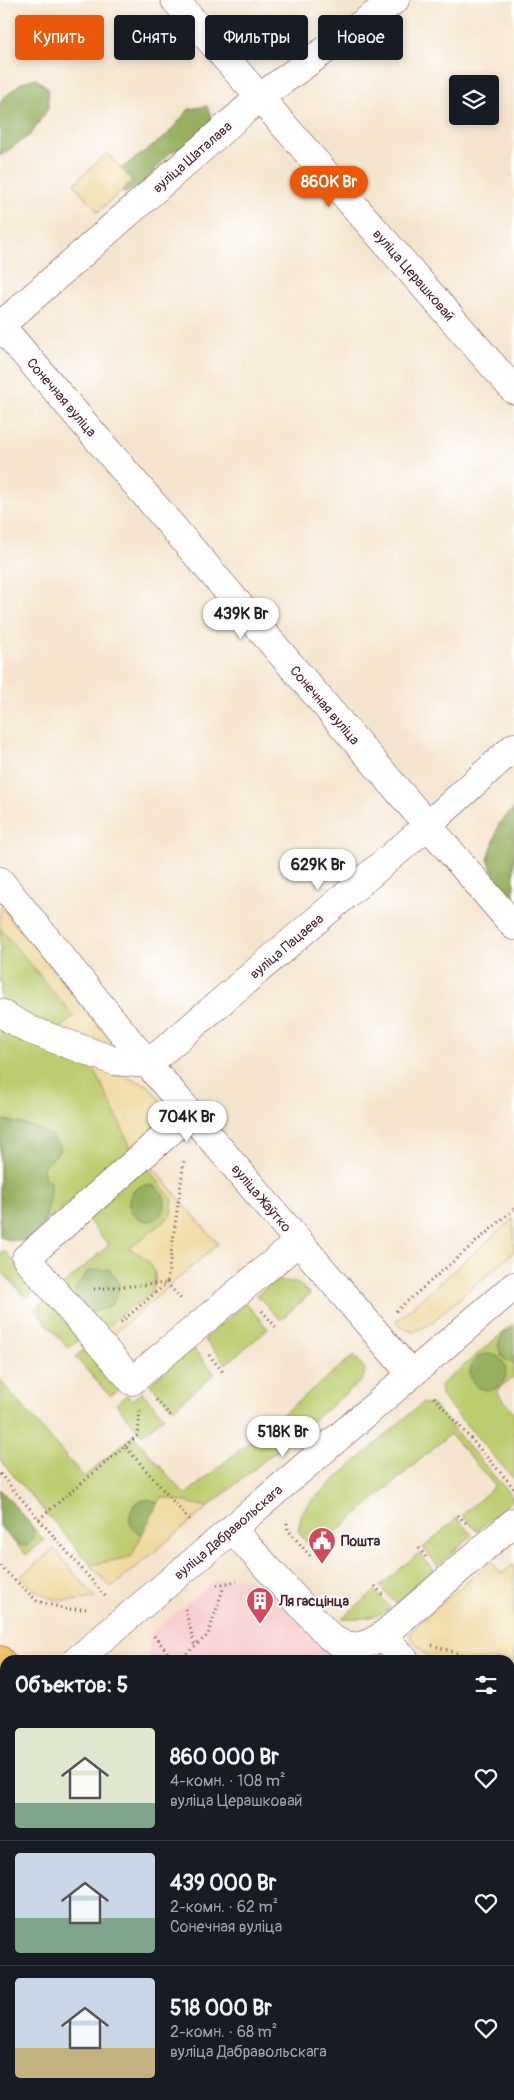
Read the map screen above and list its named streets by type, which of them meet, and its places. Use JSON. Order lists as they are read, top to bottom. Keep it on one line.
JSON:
{"streets":{"street":["вуліца Шаталава","вуліца Церашковай","Сонечная вуліца","вуліца Пацаева","вуліца Жаўтко","вуліца Дабравольскага"]},"crossings":[["вуліца Шаталава","вуліца Церашковай"],["вуліца Шаталава","Сонечная вуліца"],["Сонечная вуліца","вуліца Пацаева"],["вуліца Пацаева","вуліца Жаўтко"],["вуліца Жаўтко","вуліца Дабравольскага"]],"places":{"public building":["Пошта"],"building":["Ля гасцінца"]},"page":{"chip":["Купить","Снять","Фильтры","Новое"],"price":["860K Br","439K Br","629K Br","704K Br","518K Br"],"heading":"Объектов: 5","list":[{"name":"860 000 Br","note":"4-комн. · 108 m² · вуліца Церашковай"},{"name":"439 000 Br","note":"2-комн. · 62 m² · Сонечная вуліца"},{"name":"518 000 Br","note":"2-комн. · 68 m² · вуліца Дабравольскага"}]}}
